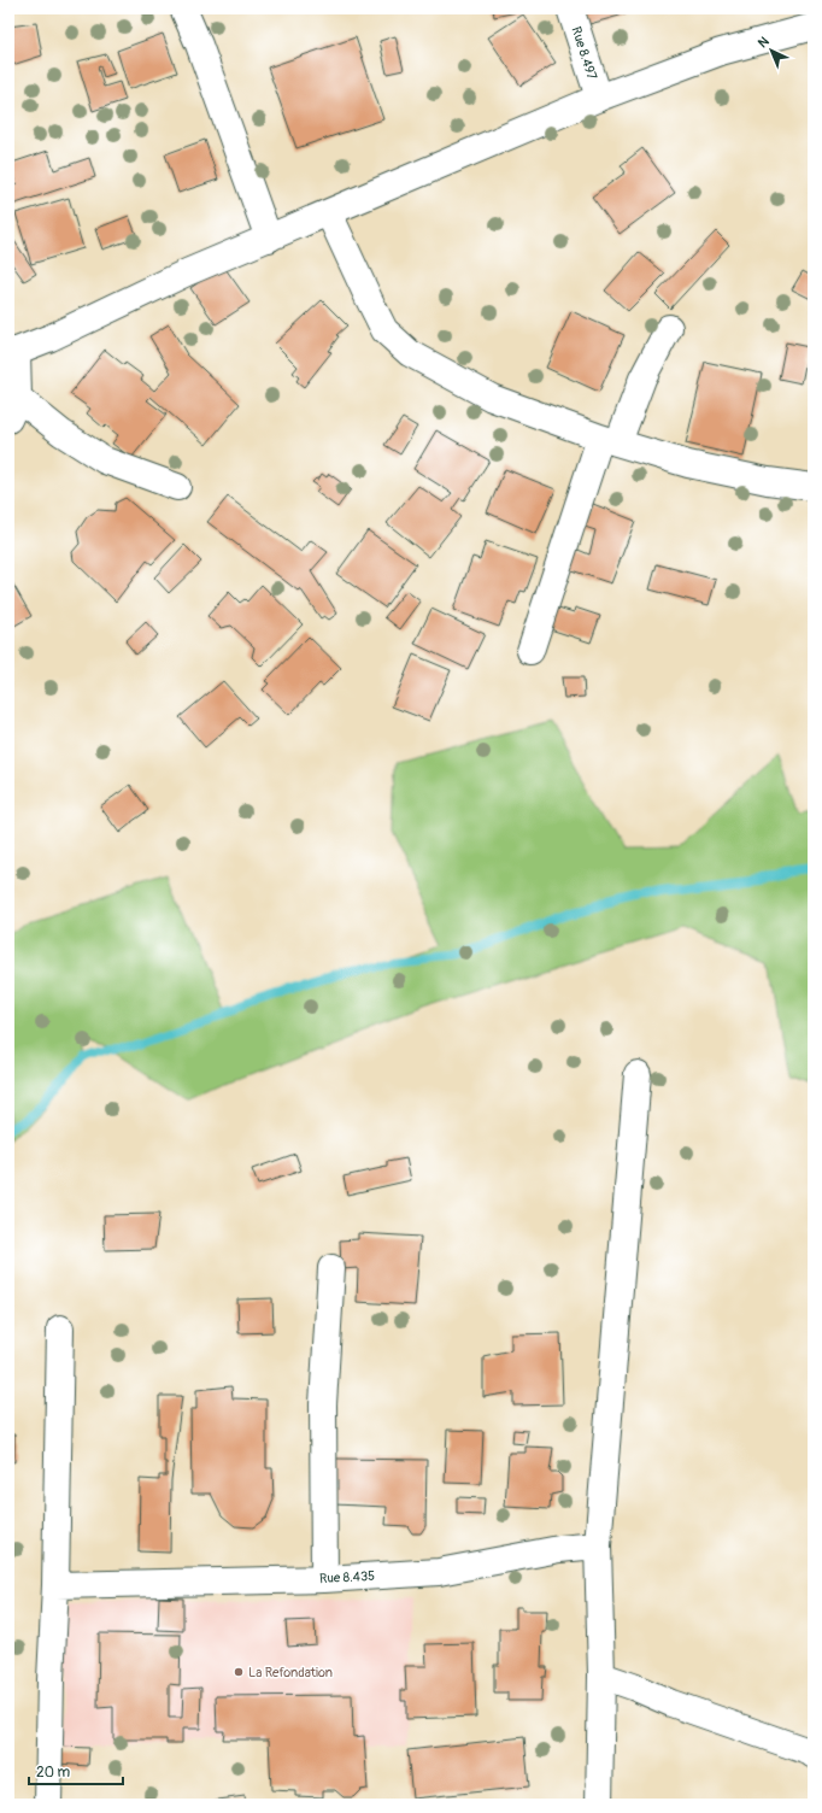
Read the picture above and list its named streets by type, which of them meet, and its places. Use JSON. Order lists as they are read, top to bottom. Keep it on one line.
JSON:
{"streets":{"street":["Rue 8.497","Rue 8.435"]},"places":["La Refondation"],"scale_bar":"20 m","north":"top left"}
